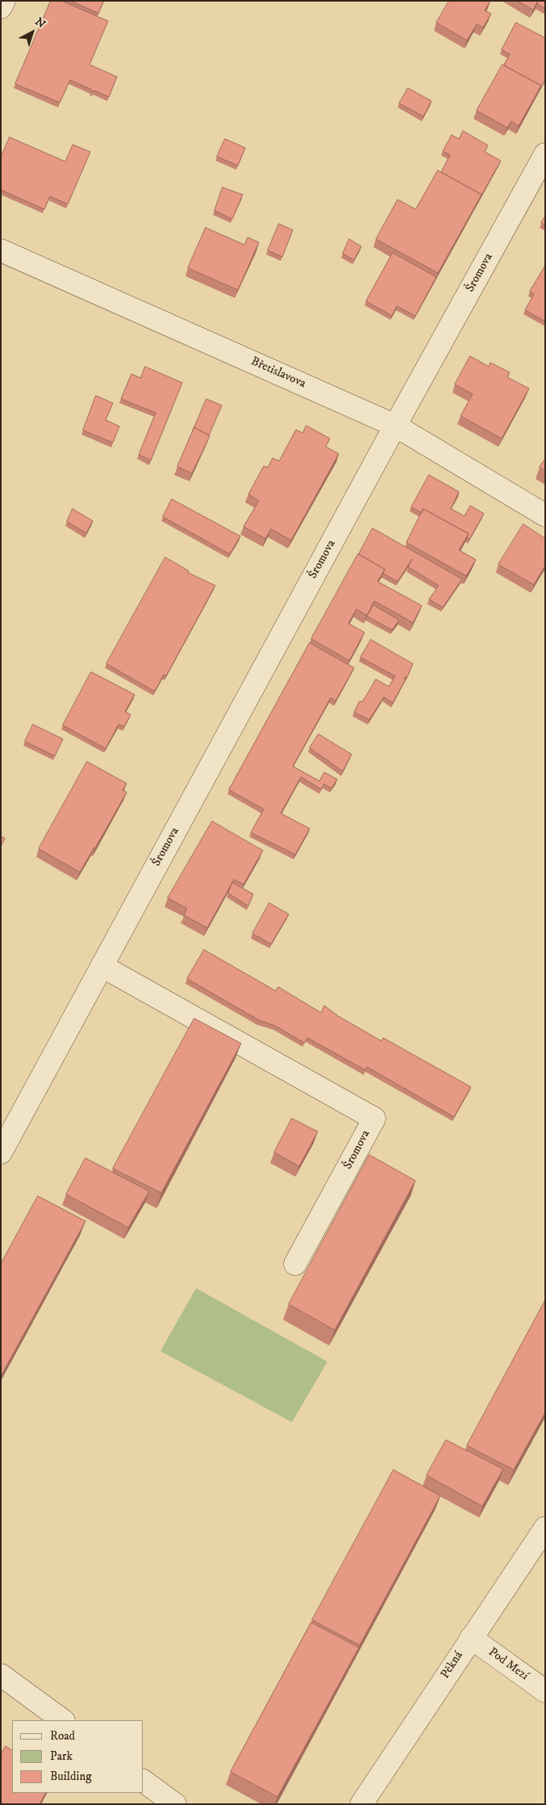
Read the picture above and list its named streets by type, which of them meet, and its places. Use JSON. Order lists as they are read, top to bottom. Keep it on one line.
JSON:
{"streets":{"street":["Šromova","Břetislavova","Pod Mezí","Pěkná"]},"crossings":[["Šromova","Břetislavova"],["Pod Mezí","Pěkná"]],"legend":["Road","Park","Building"],"north":"top right"}
